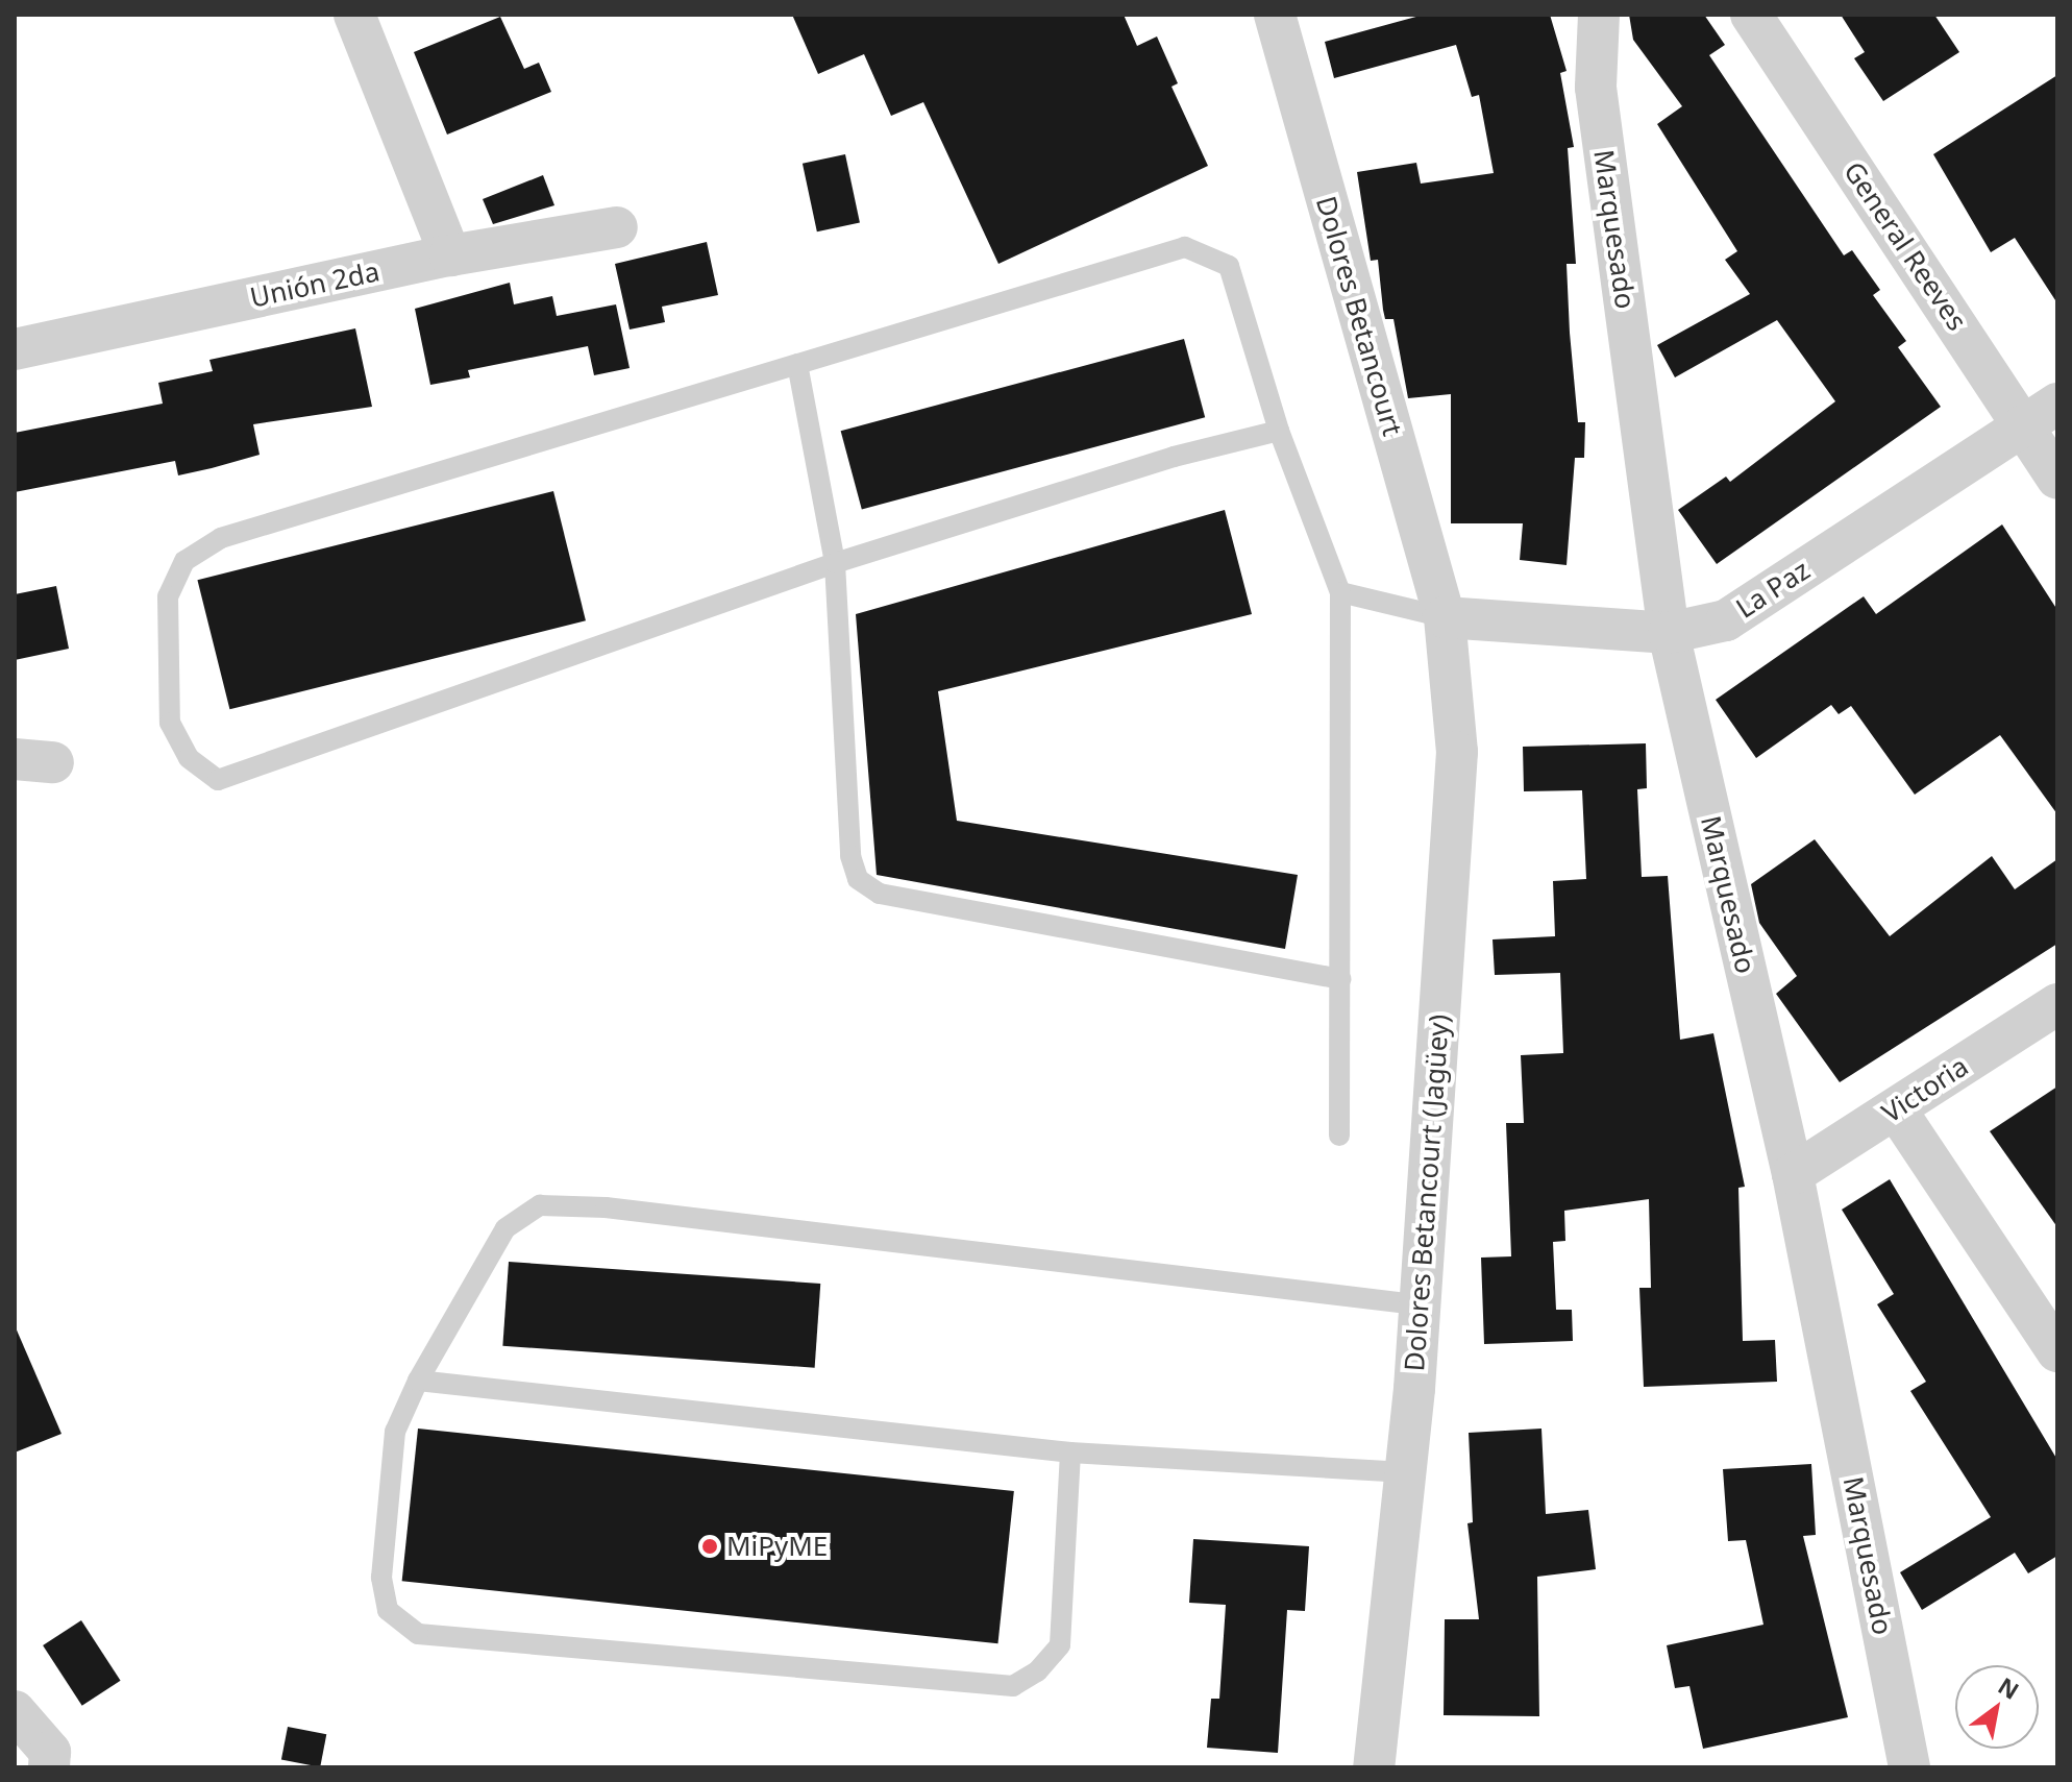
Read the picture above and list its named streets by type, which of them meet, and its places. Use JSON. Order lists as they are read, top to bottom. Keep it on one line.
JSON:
{"streets":{"street":["Marquesado","General Reeves","Unión 2da","Dolores Betancourt","La Paz","Victoria","Dolores Betancourt (Jagüey)"]},"crossings":[["Marquesado","La Paz"],["Marquesado","Victoria"],["General Reeves","La Paz"],["Dolores Betancourt","La Paz"],["Dolores Betancourt","Dolores Betancourt (Jagüey)"],["La Paz","Dolores Betancourt (Jagüey)"]],"places":["MiPyME"],"north":"top right"}
